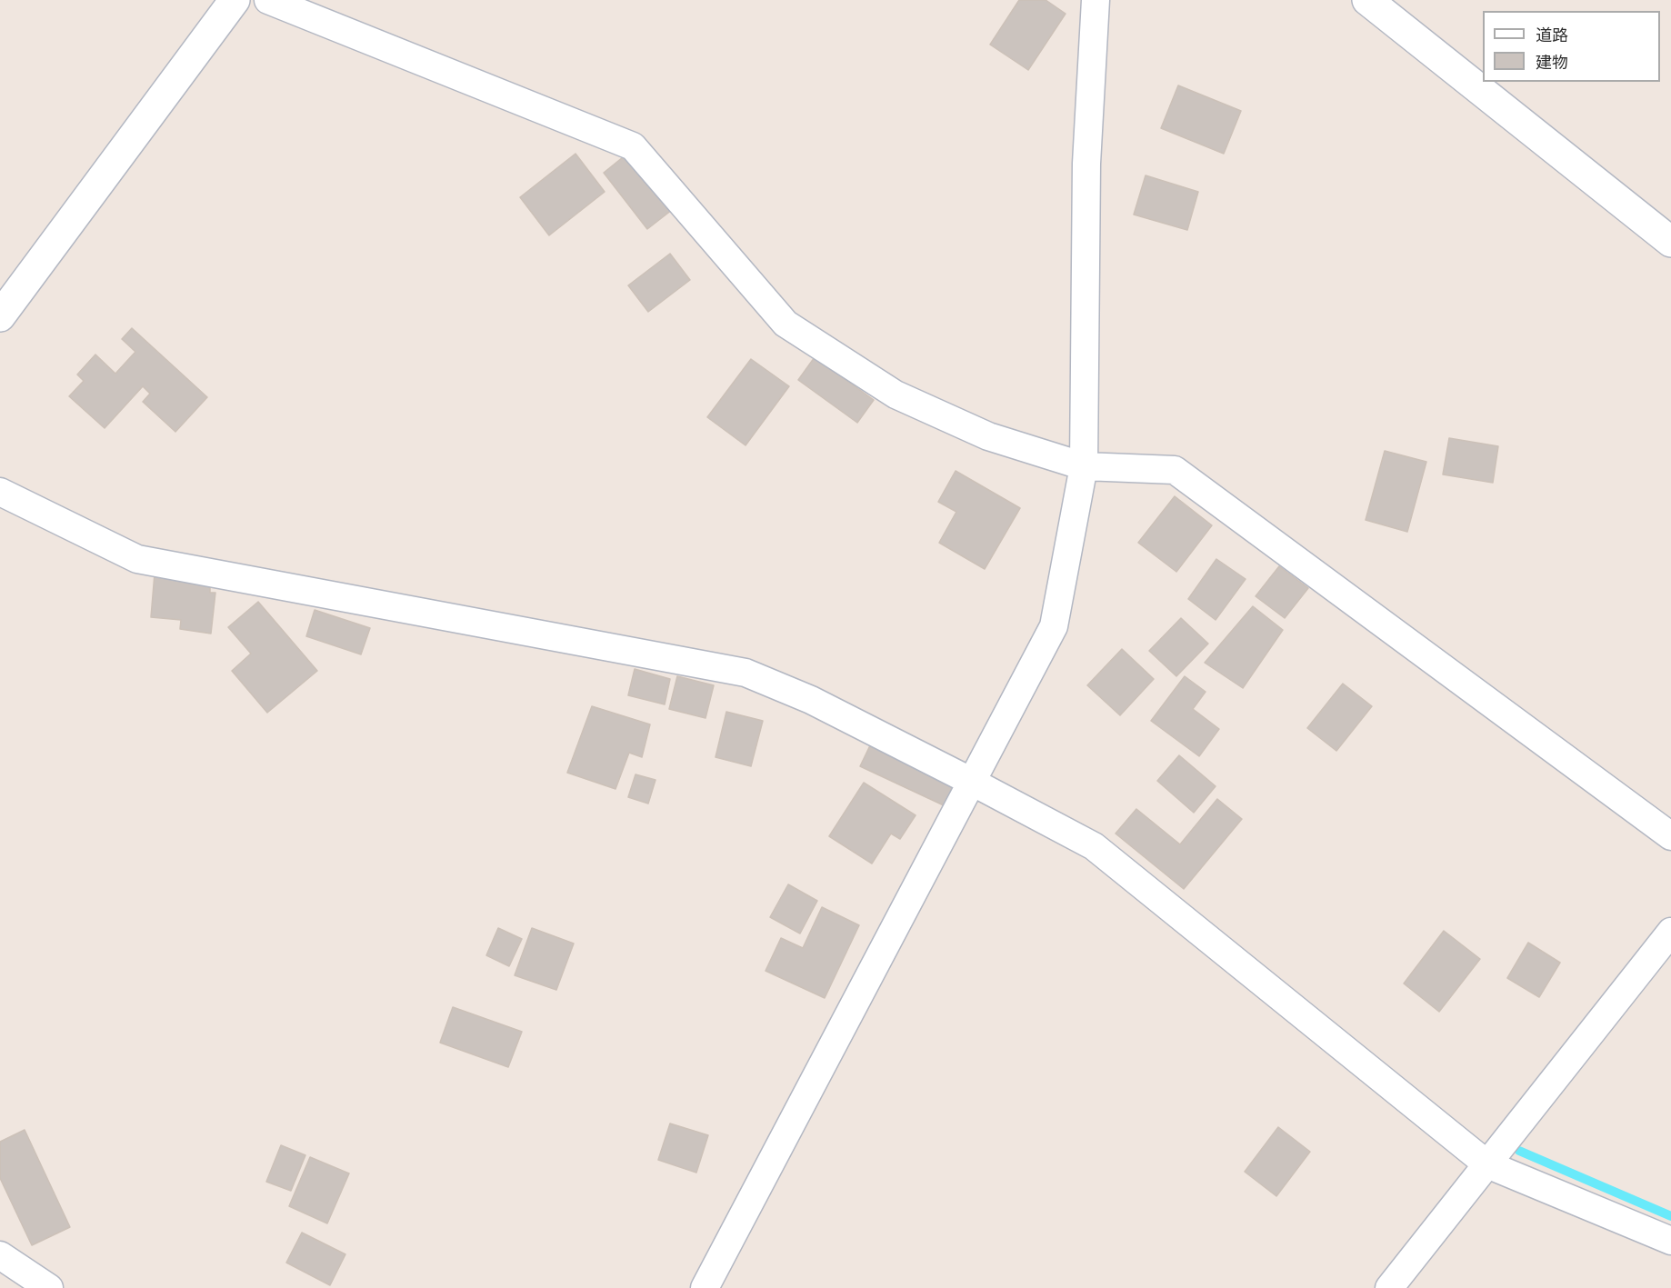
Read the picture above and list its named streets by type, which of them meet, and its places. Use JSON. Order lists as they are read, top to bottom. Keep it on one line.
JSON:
{"legend":["道路","建物"]}
